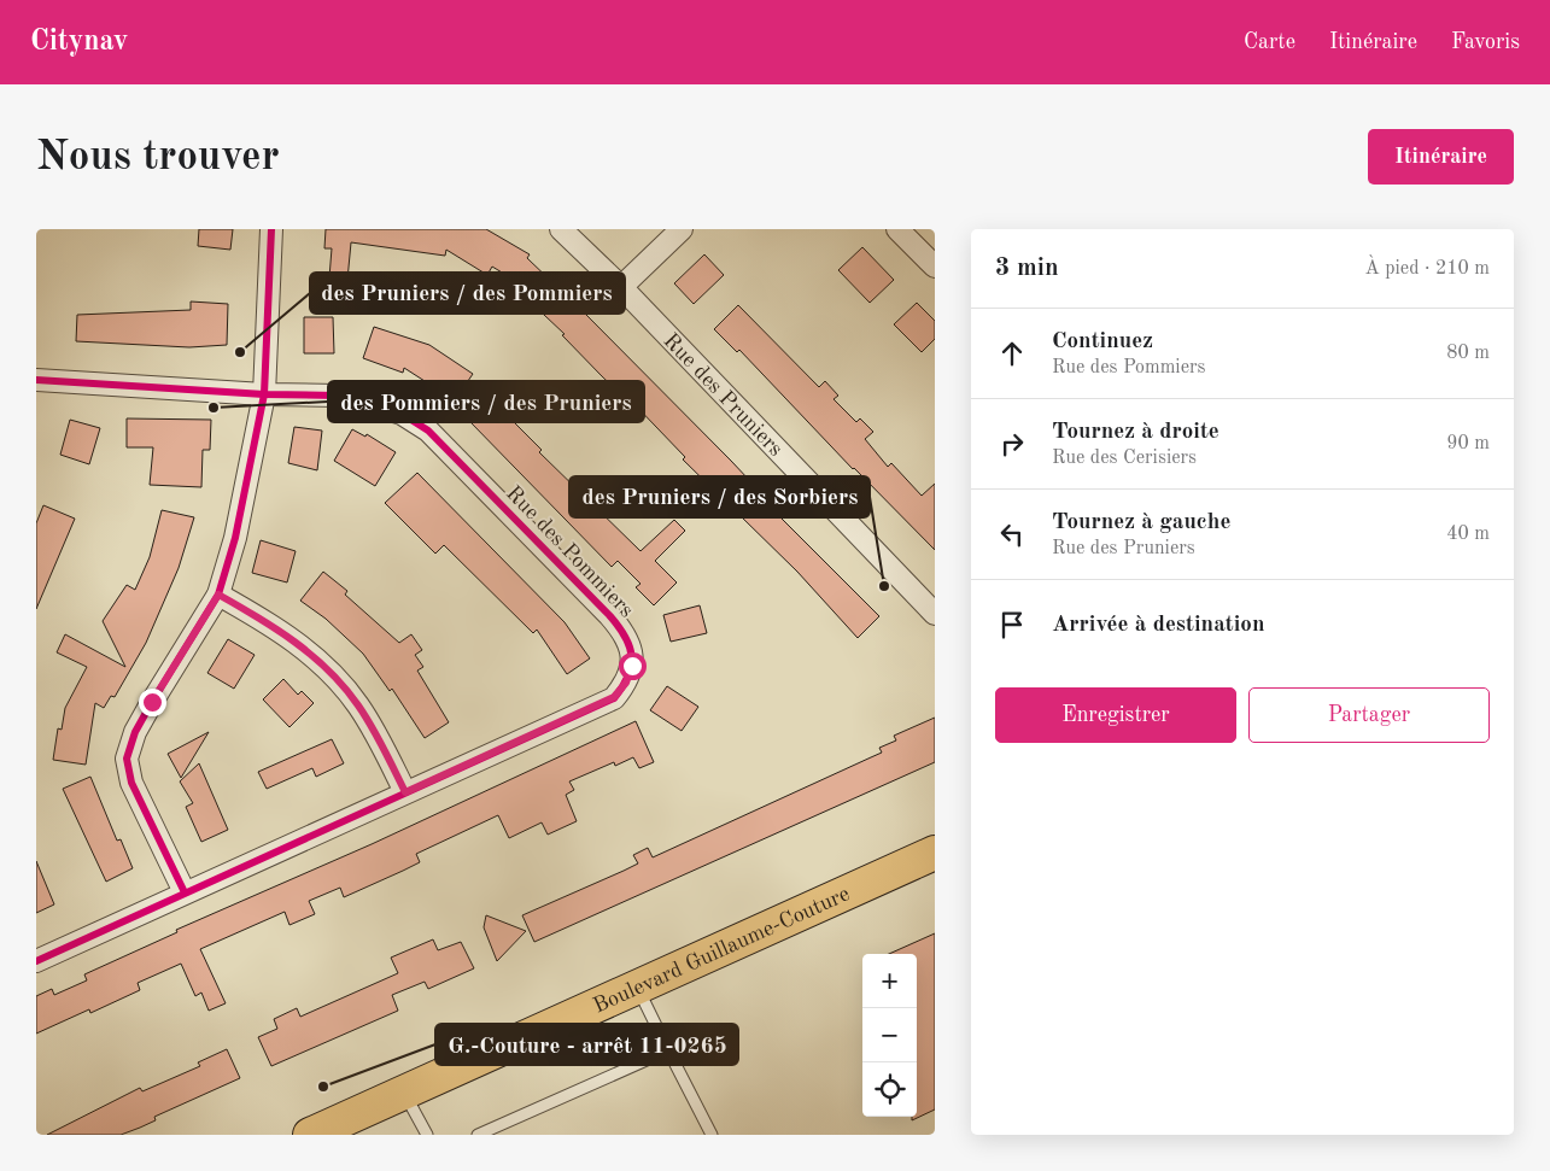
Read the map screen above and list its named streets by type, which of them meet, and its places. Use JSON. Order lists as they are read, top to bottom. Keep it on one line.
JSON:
{"streets":{"main road":["Boulevard Guillaume-Couture"],"street":["Rue des Pruniers","Rue des Pommiers"]},"places":["des Pruniers / des Pommiers","des Pommiers / des Pruniers","des Pruniers / des Sorbiers","G.-Couture - arrêt 11-0265"],"page":{"header":"Citynav","nav":["Carte","Itinéraire","Favoris"],"buttons":["Itinéraire",["Enregistrer","Partager"]],"title":"Nous trouver","heading":["3 min","À pied · 210 m"],"list":[["Continuez","Rue des Pommiers","80 m"],["Tournez à droite","Rue des Cerisiers","90 m"],["Tournez à gauche","Rue des Pruniers","40 m"],"Arrivée à destination"],"map_buttons":["+","−"]}}
